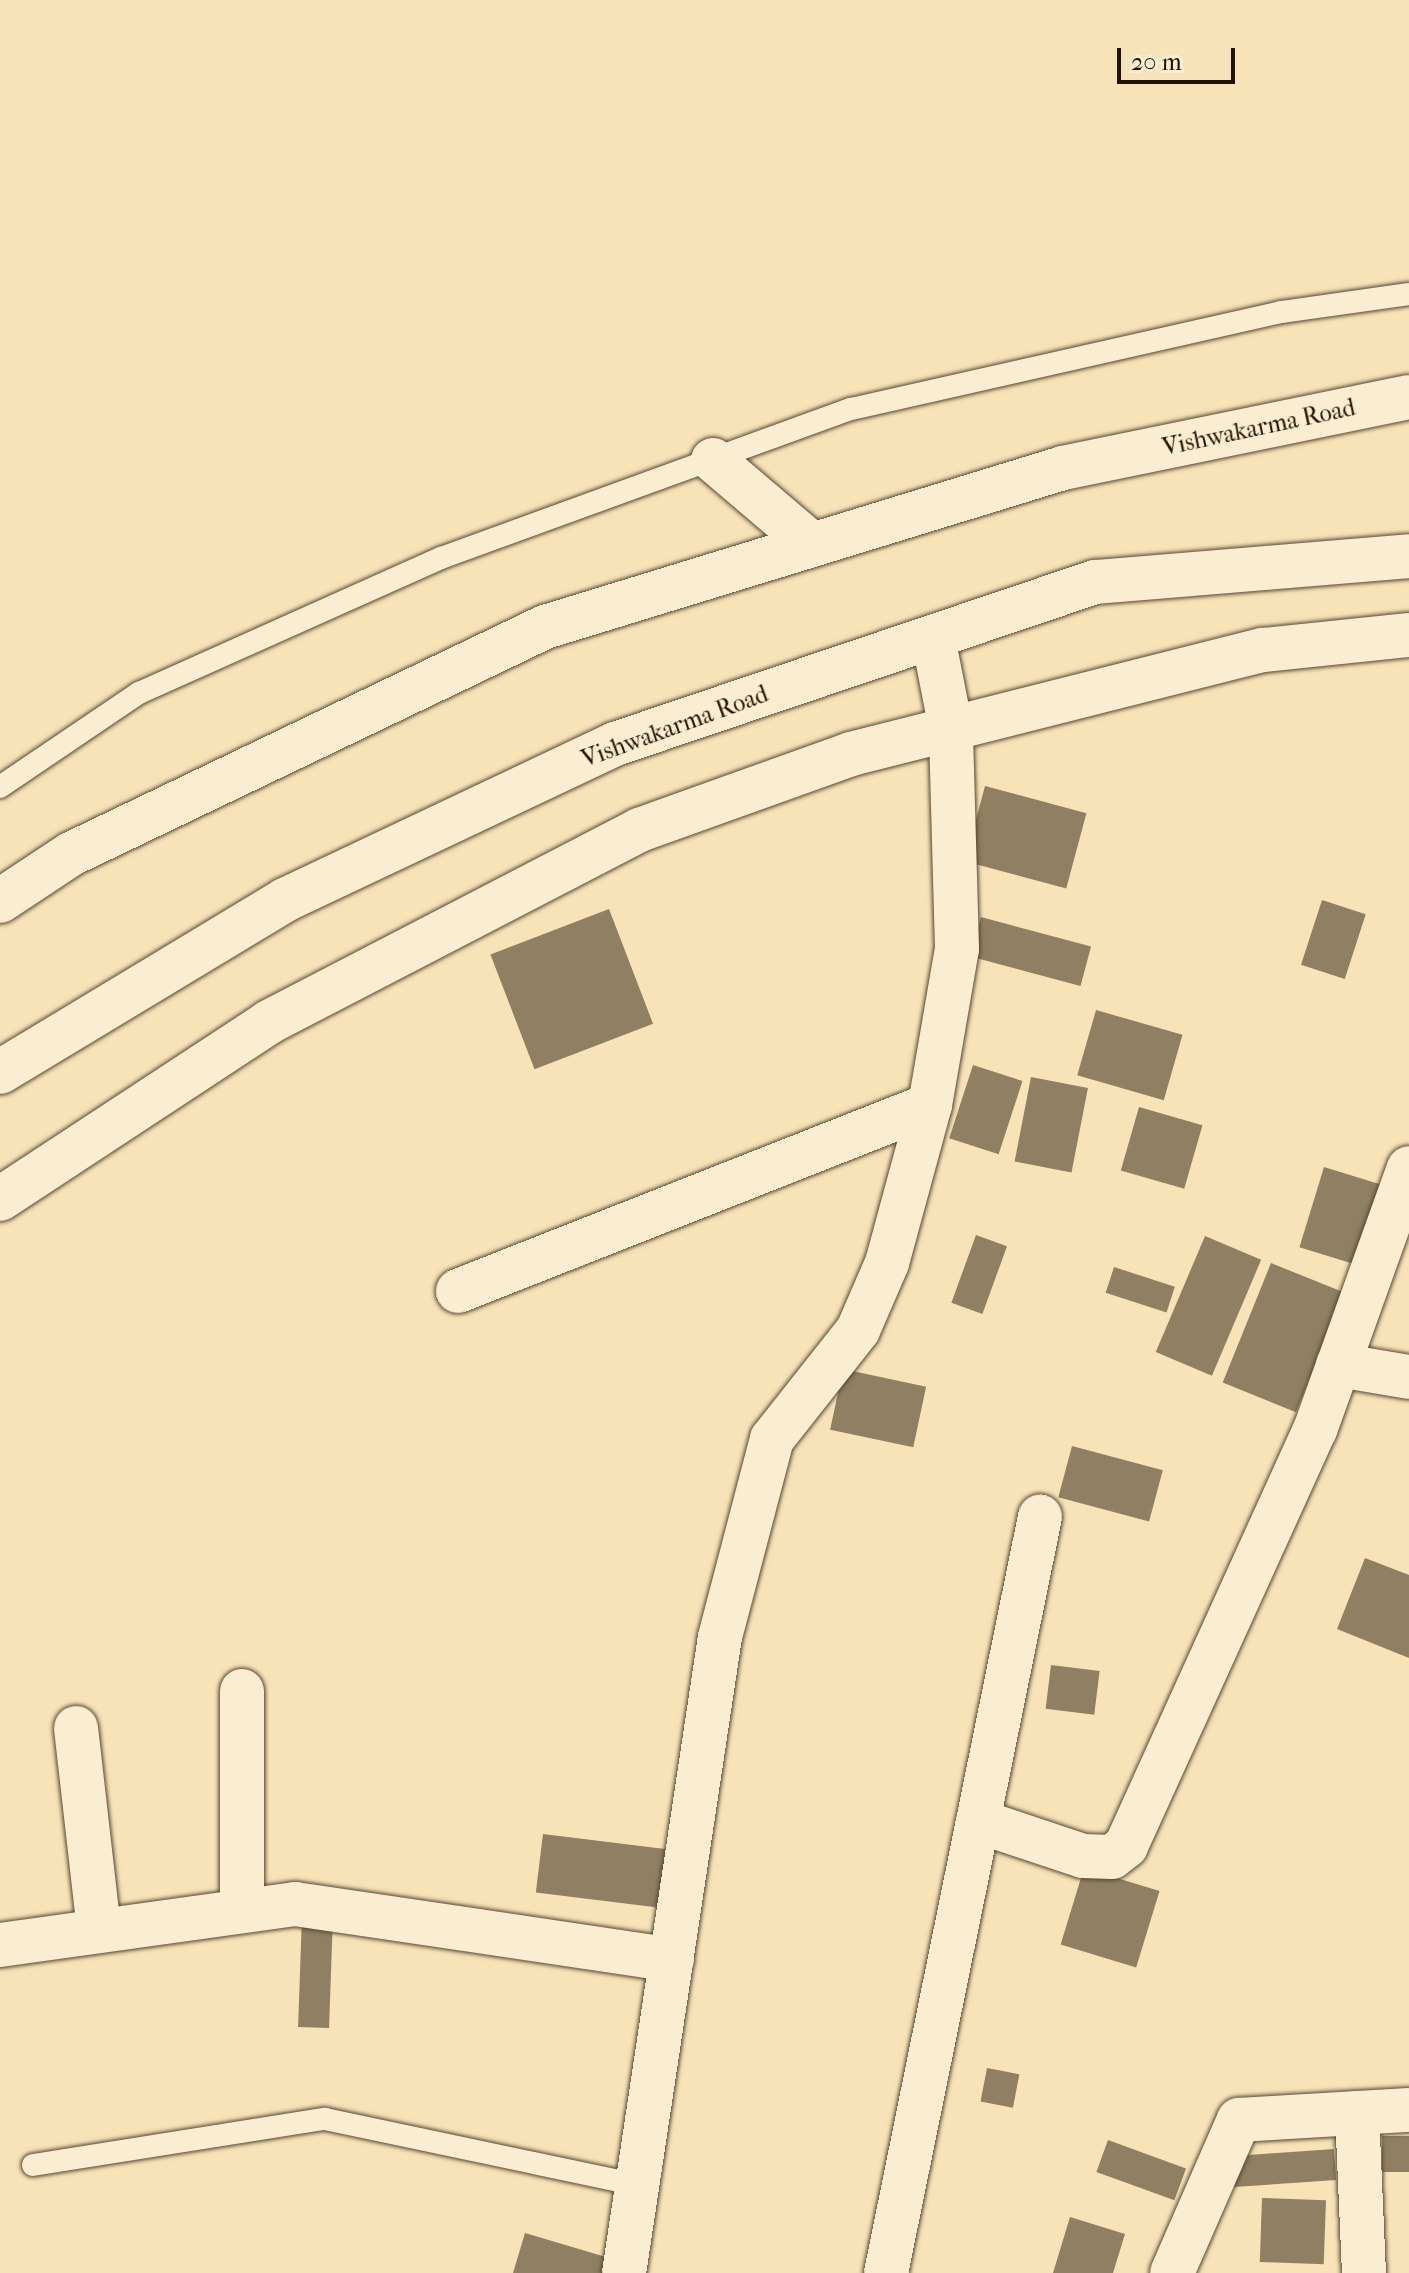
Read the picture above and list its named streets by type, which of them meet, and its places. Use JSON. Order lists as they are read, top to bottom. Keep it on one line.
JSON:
{"streets":{"street":["Vishwakarma Road"]},"scale_bar":"20 m"}
